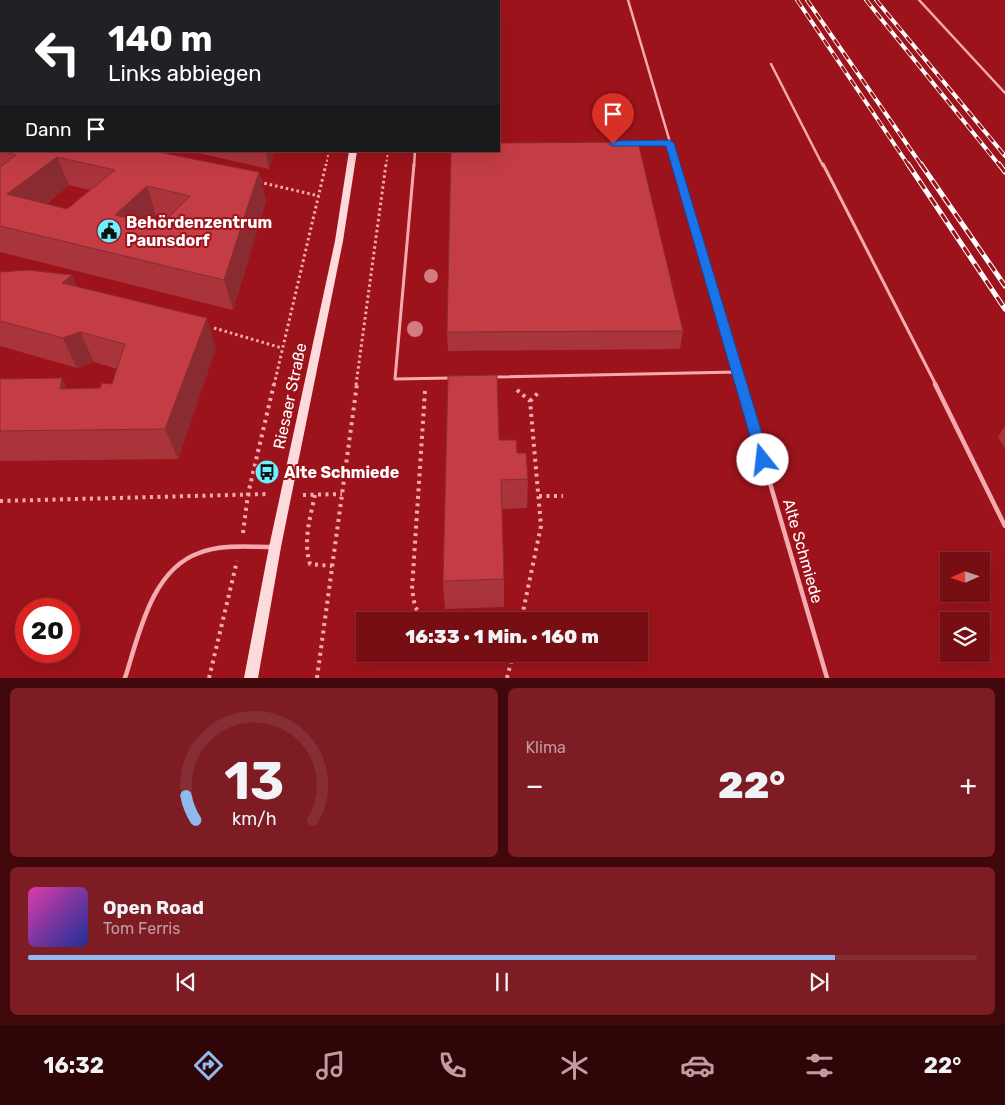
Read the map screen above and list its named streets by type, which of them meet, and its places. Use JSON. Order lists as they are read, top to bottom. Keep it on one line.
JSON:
{"streets":{"main road":["Riesaer Straße"],"lane":["Alte Schmiede"]},"places":{"public building":["Behördenzentrum Paunsdorf"],"bus stop":["Alte Schmiede"]},"north":"left","page":{"turn":["140 m","Links abbiegen"],"then":"Dann","limit":"20","trip":"16:33 · 1 Min. · 160 m","tile":"Klima","heat":["−","22°","+"],"song":["Open Road","Tom Ferris"],"tabs":["16:32","22°"],"gauge":["13","km/h"]}}
